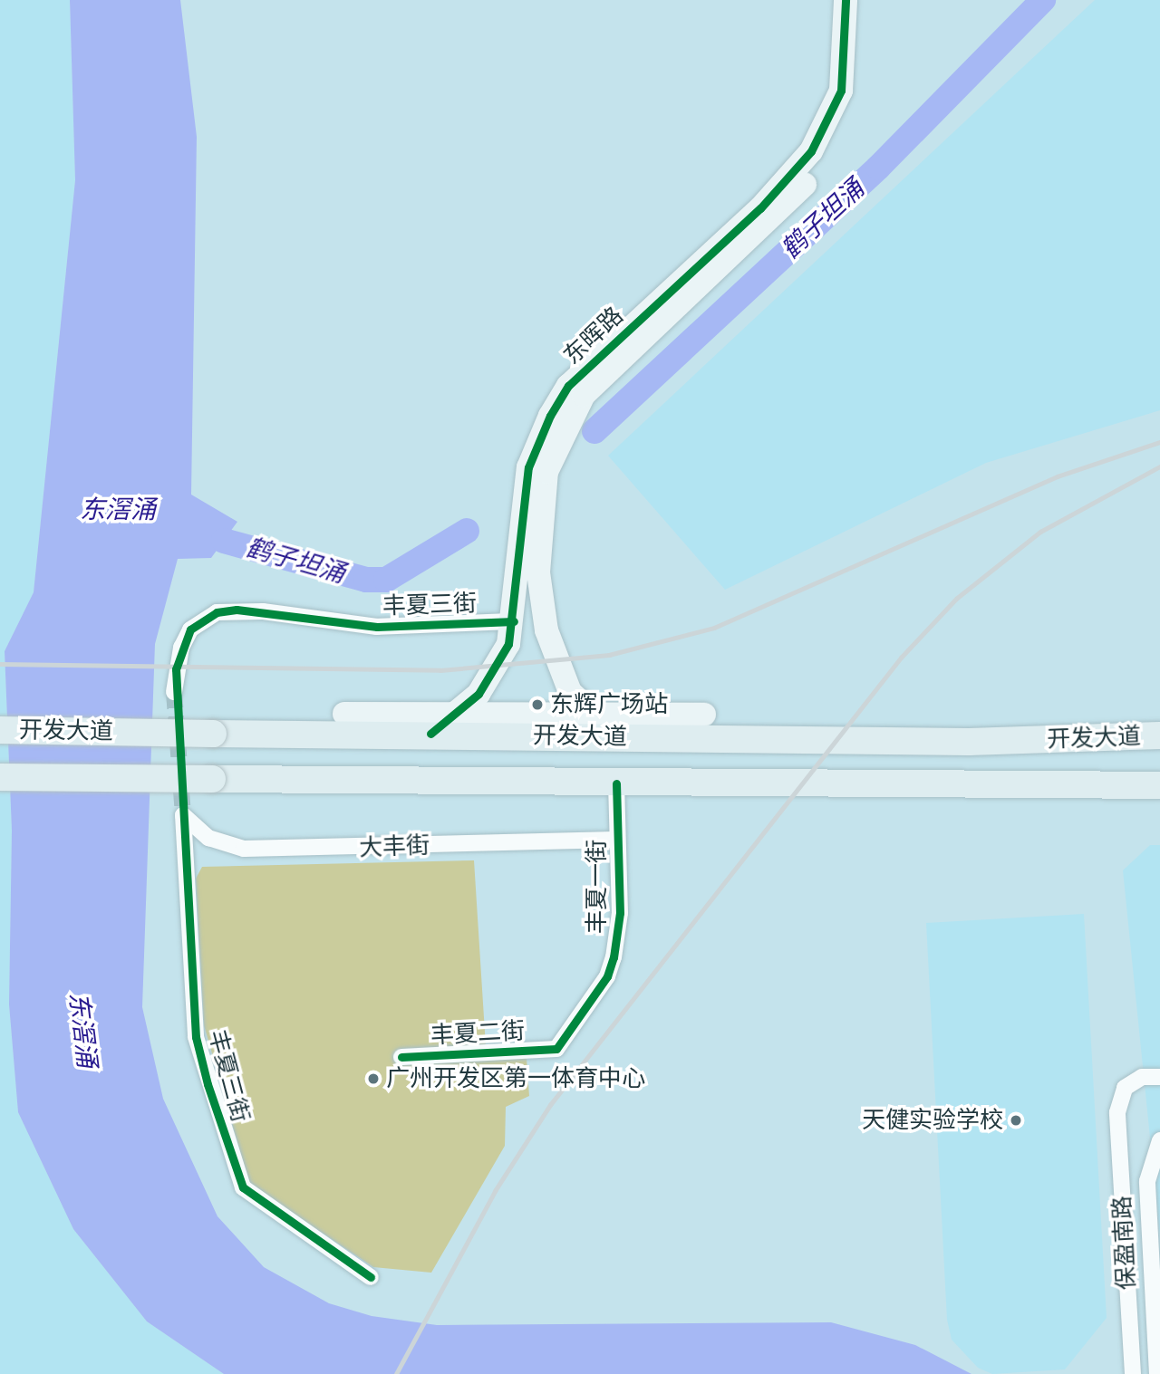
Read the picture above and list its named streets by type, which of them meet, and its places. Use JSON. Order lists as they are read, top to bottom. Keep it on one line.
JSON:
{"streets":{"main road":["开发大道"],"street":["东晖路","丰夏三街","大丰街","丰夏一街","丰夏二街","保盈南路"]},"crossings":[["东晖路","丰夏三街"],["东晖路","开发大道"],["丰夏三街","大丰街"],["开发大道","丰夏一街"],["大丰街","丰夏一街"],["丰夏一街","丰夏二街"]],"water":["鹤子坦涌","东滘涌"],"places":["东辉广场站","广州开发区第一体育中心","天健实验学校"]}
